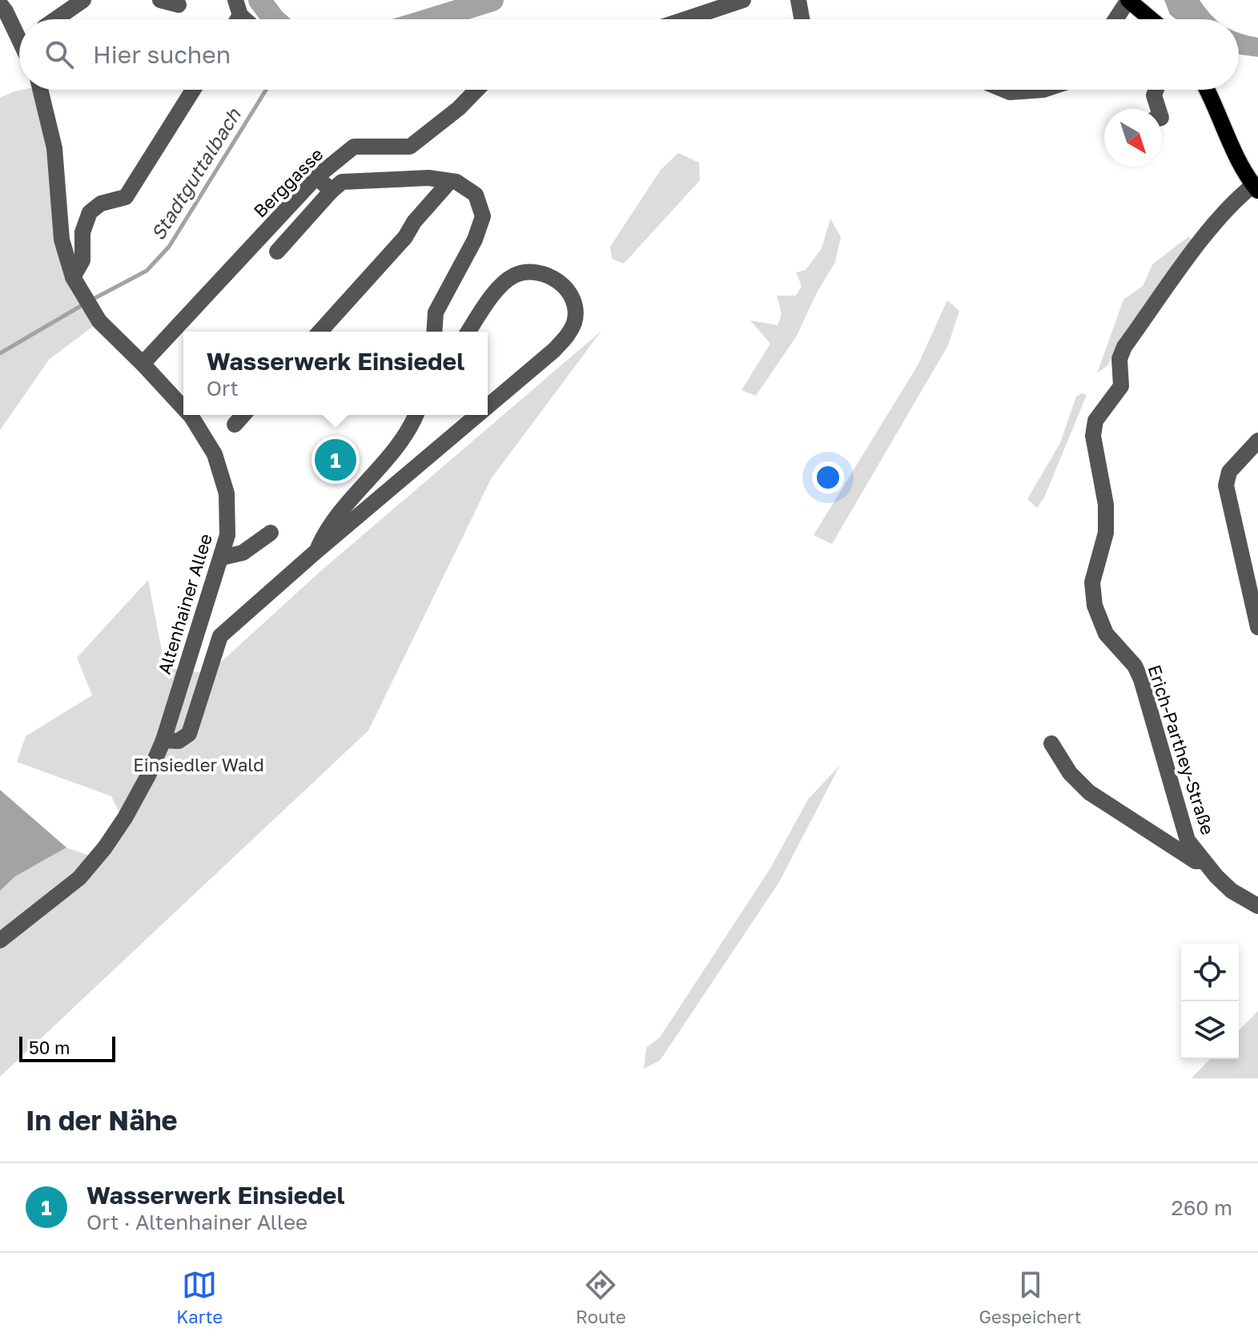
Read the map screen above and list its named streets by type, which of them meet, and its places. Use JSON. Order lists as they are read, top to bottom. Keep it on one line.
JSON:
{"streets":{"street":["Berggasse","Altenhainer Allee","Erich-Parthey-Straße"]},"crossings":[["Berggasse","Altenhainer Allee"]],"water":["Stadtguttalbach"],"parks":["Einsiedler Wald"],"scale_bar":"50 m","north":"bottom right","page":{"search":"Hier suchen","popup":["Wasserwerk Einsiedel","Ort"],"pins":"1","scale":"50 m","heading":"In der Nähe","list":[{"mark":"1","name":"Wasserwerk Einsiedel","note":"Ort · Altenhainer Allee","value":"260 m"}],"nav":["Karte","Route","Gespeichert"]}}
